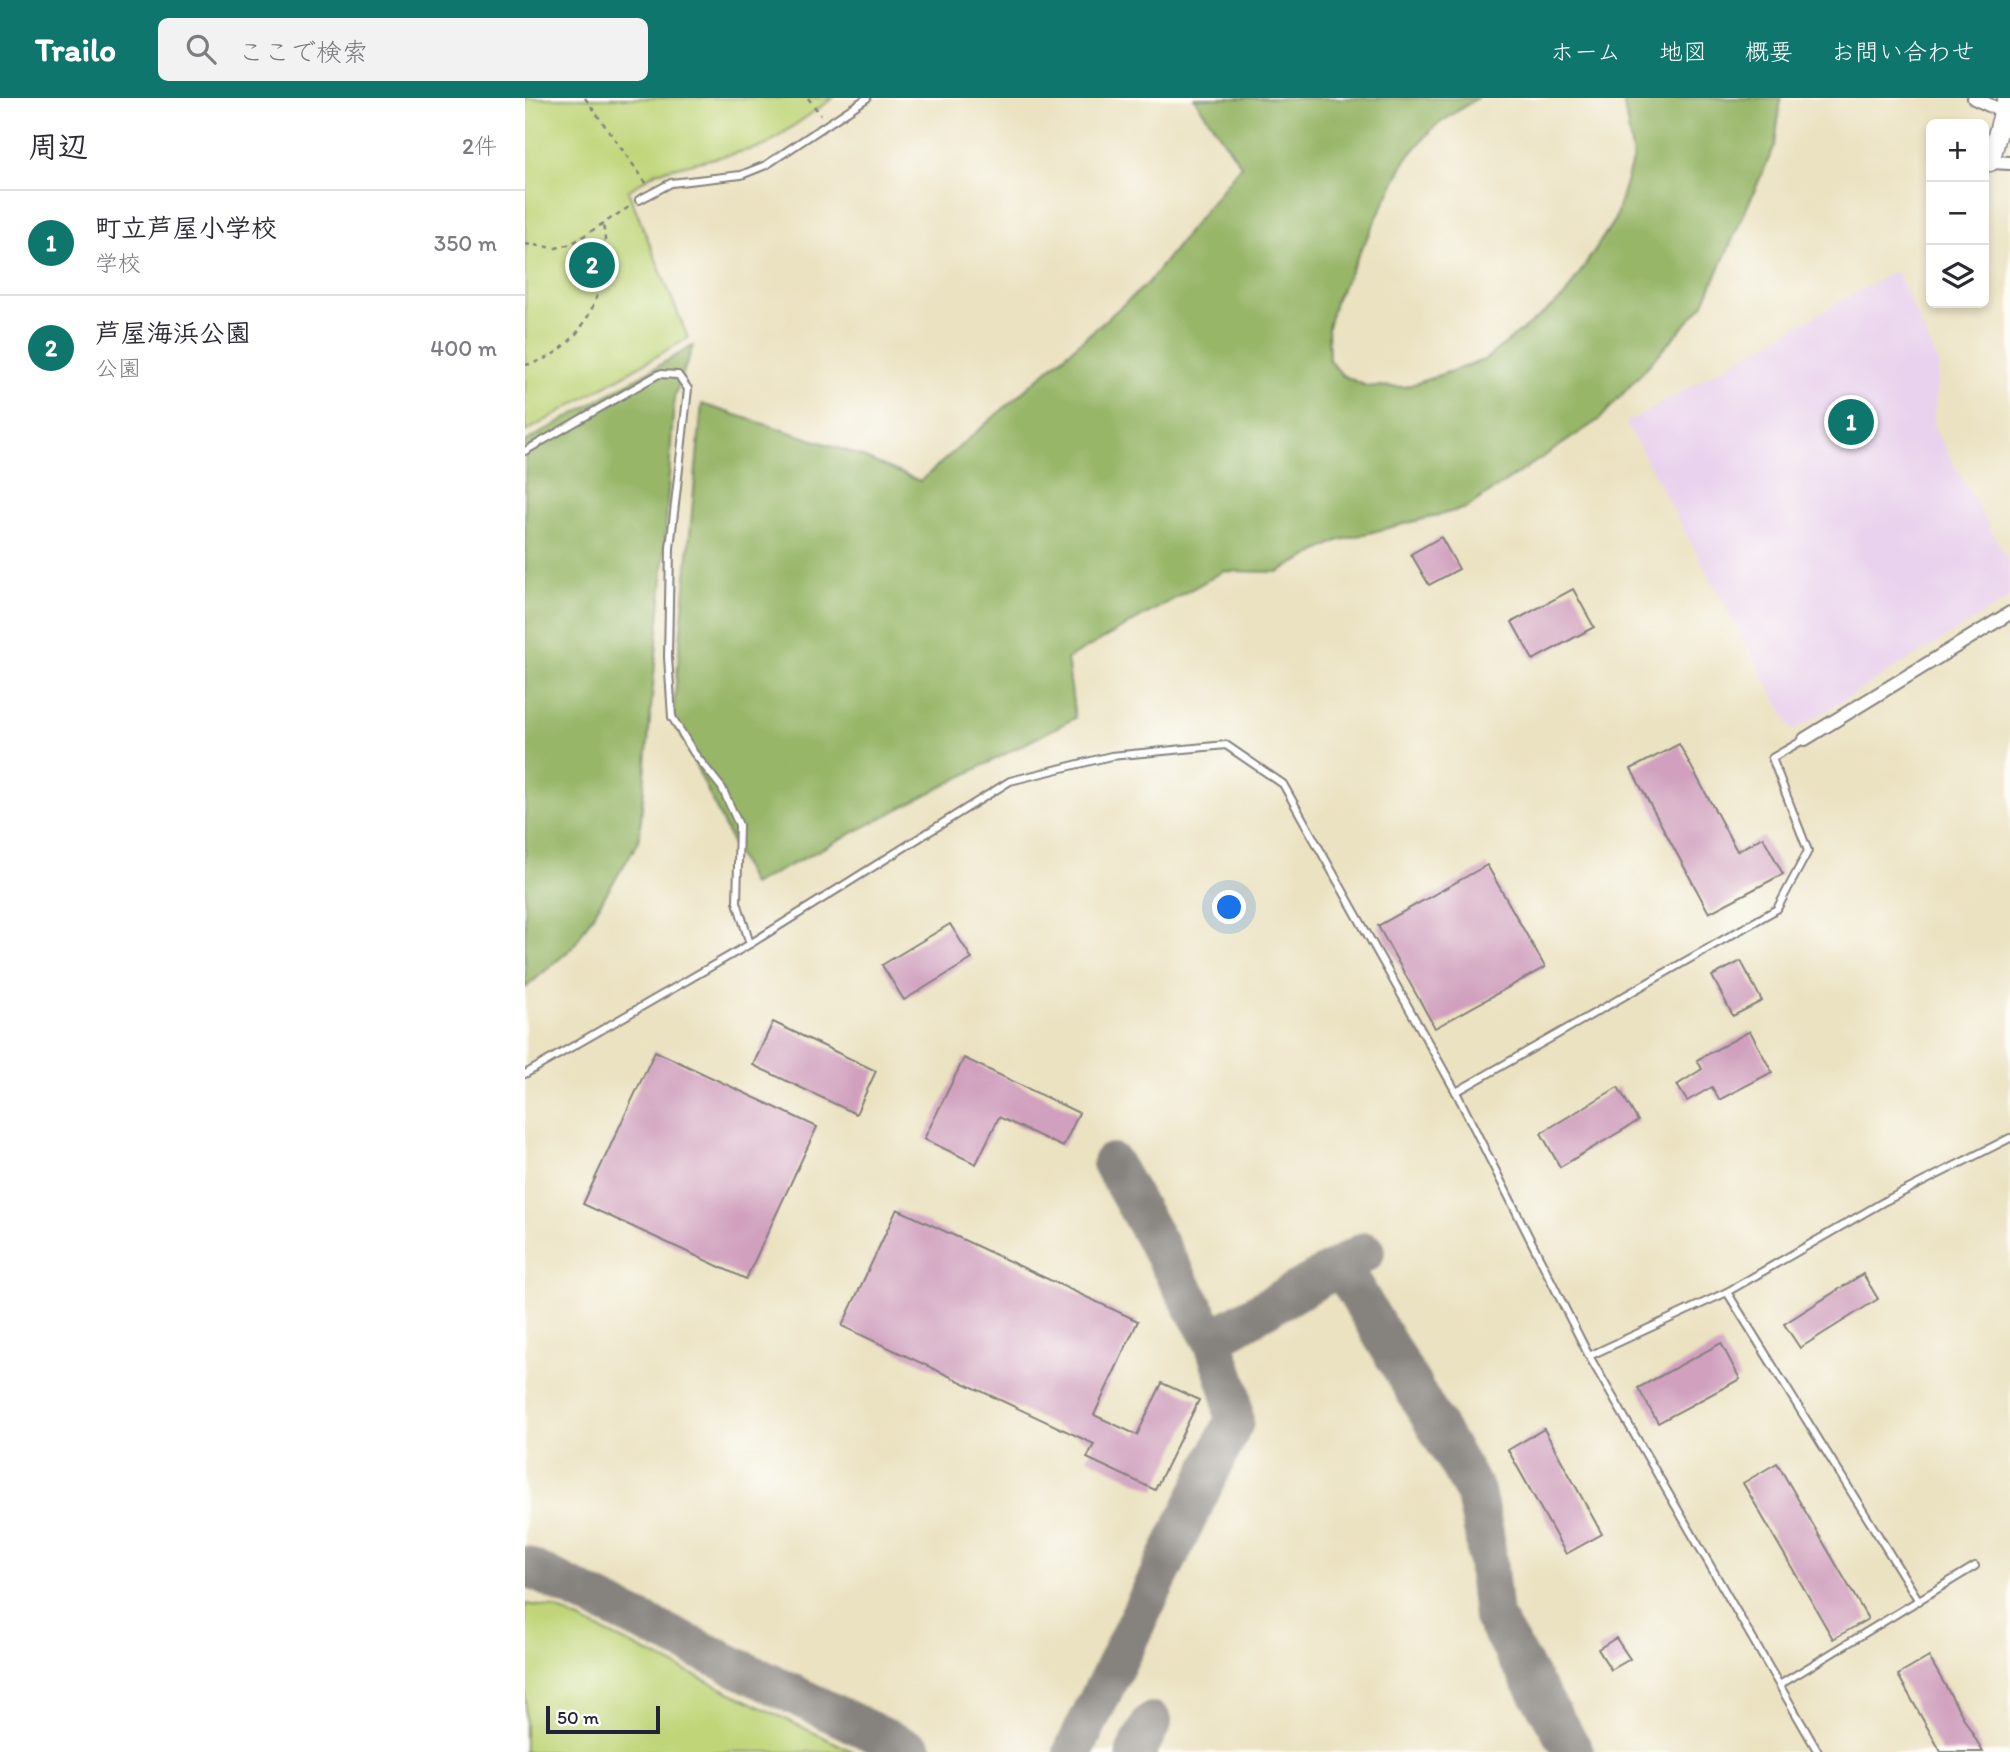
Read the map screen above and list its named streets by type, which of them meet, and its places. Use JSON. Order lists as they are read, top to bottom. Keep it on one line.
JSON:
{"scale_bar":"50 m","page":{"header":"Trailo","search":"ここで検索","nav":["ホーム","地図","概要","お問い合わせ"],"heading":["周辺","2件"],"map_buttons":["+","−"],"list":[{"mark":"1","name":"町立芦屋小学校","note":"学校","value":"350 m"},{"mark":"2","name":"芦屋海浜公園","note":"公園","value":"400 m"}],"pins":["2","1"],"scale":"50 m"}}
